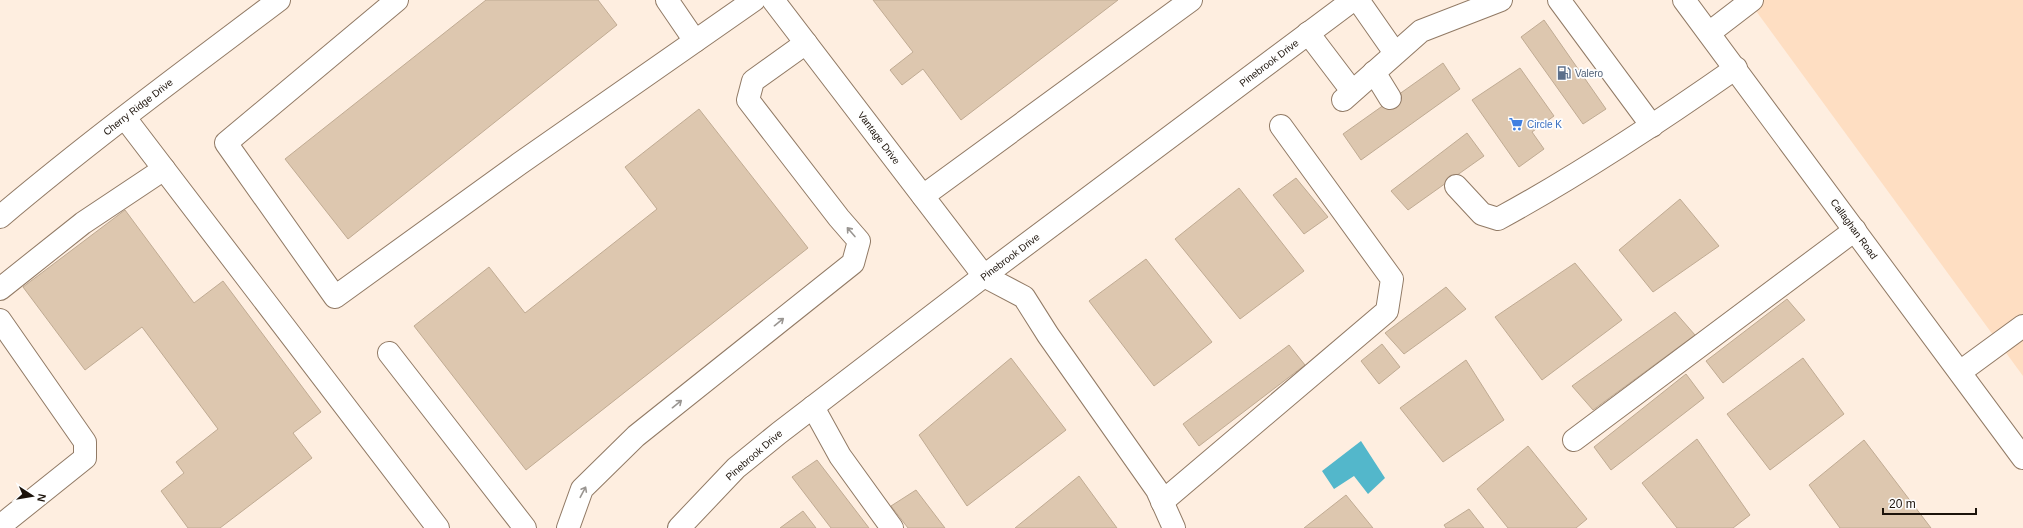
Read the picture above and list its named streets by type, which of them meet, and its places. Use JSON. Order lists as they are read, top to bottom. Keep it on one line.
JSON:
{"streets":{"street":["Pinebrook Drive","Cherry Ridge Drive","Vantage Drive","Callaghan Road"]},"crossings":[["Pinebrook Drive","Vantage Drive"]],"places":{"fuel station":["Valero"],"supermarket":["Circle K"]},"scale_bar":"20 m","north":"right"}
